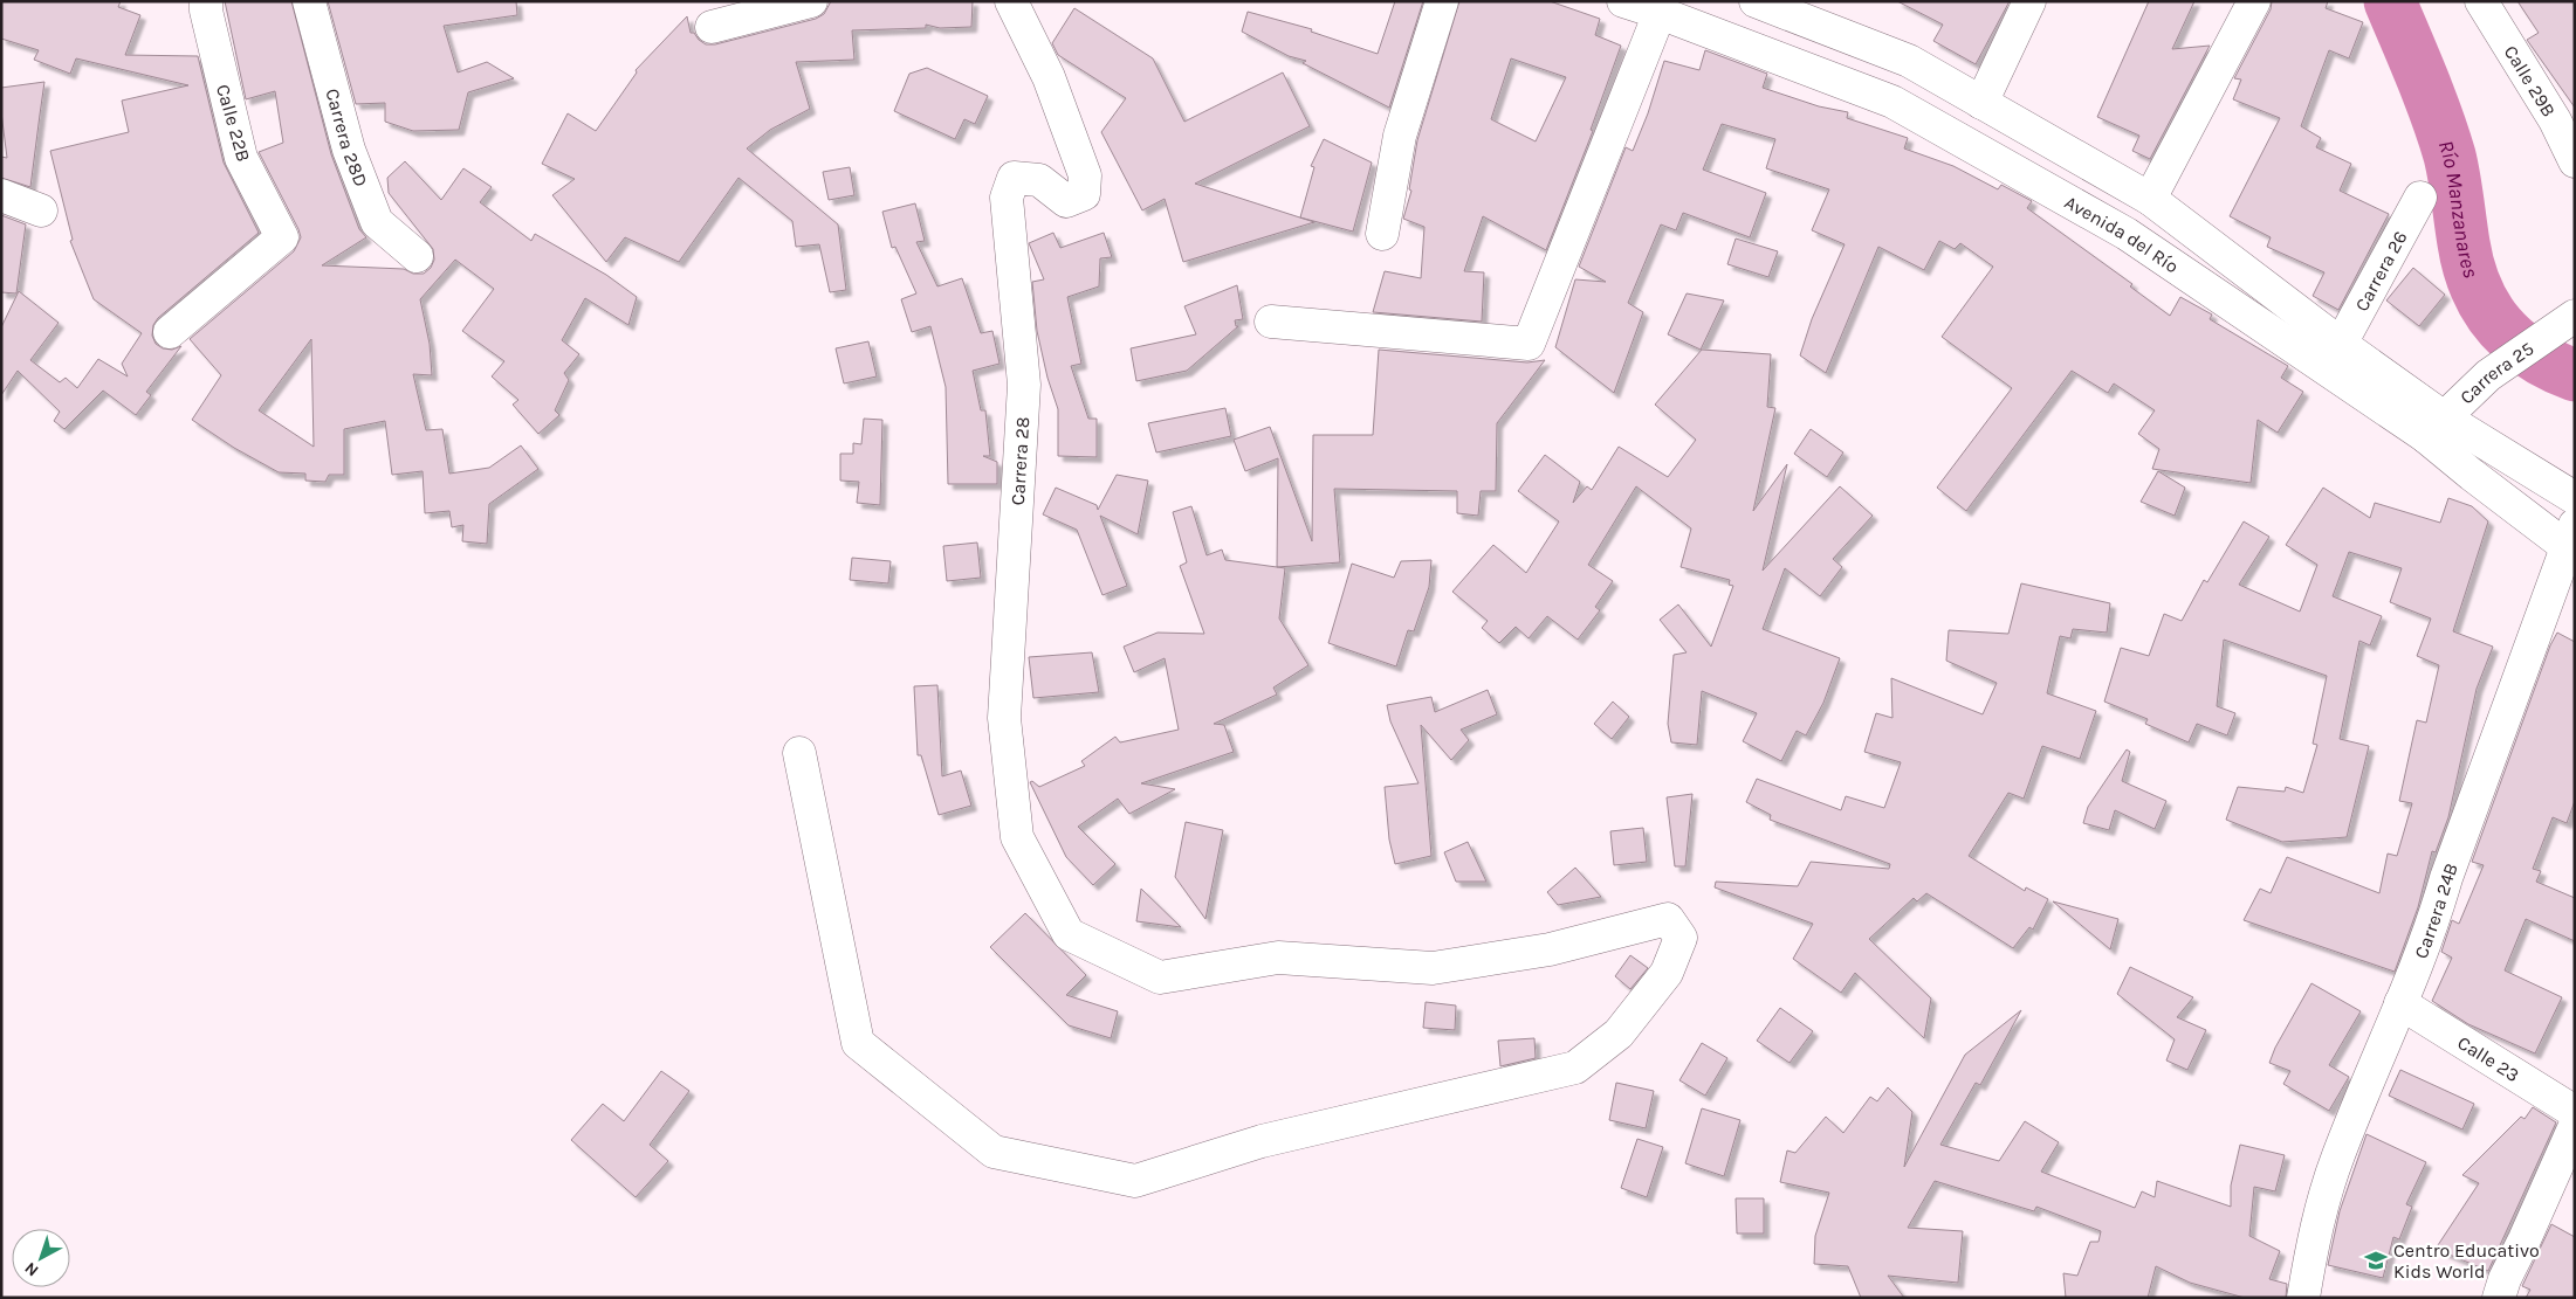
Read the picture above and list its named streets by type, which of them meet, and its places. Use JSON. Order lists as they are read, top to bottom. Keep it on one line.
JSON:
{"streets":{"street":["Calle 29B","Calle 22B","Carrera 28D","Avenida del Río","Carrera 26","Carrera 25","Carrera 28","Carrera 24B","Calle 23"]},"crossings":[["Avenida del Río","Carrera 26"],["Avenida del Río","Carrera 25"],["Avenida del Río","Carrera 24B"],["Carrera 24B","Calle 23"]],"water":["Río Manzanares"],"places":{"school or university":["Centro Educativo Kids World"]},"north":"bottom left"}
